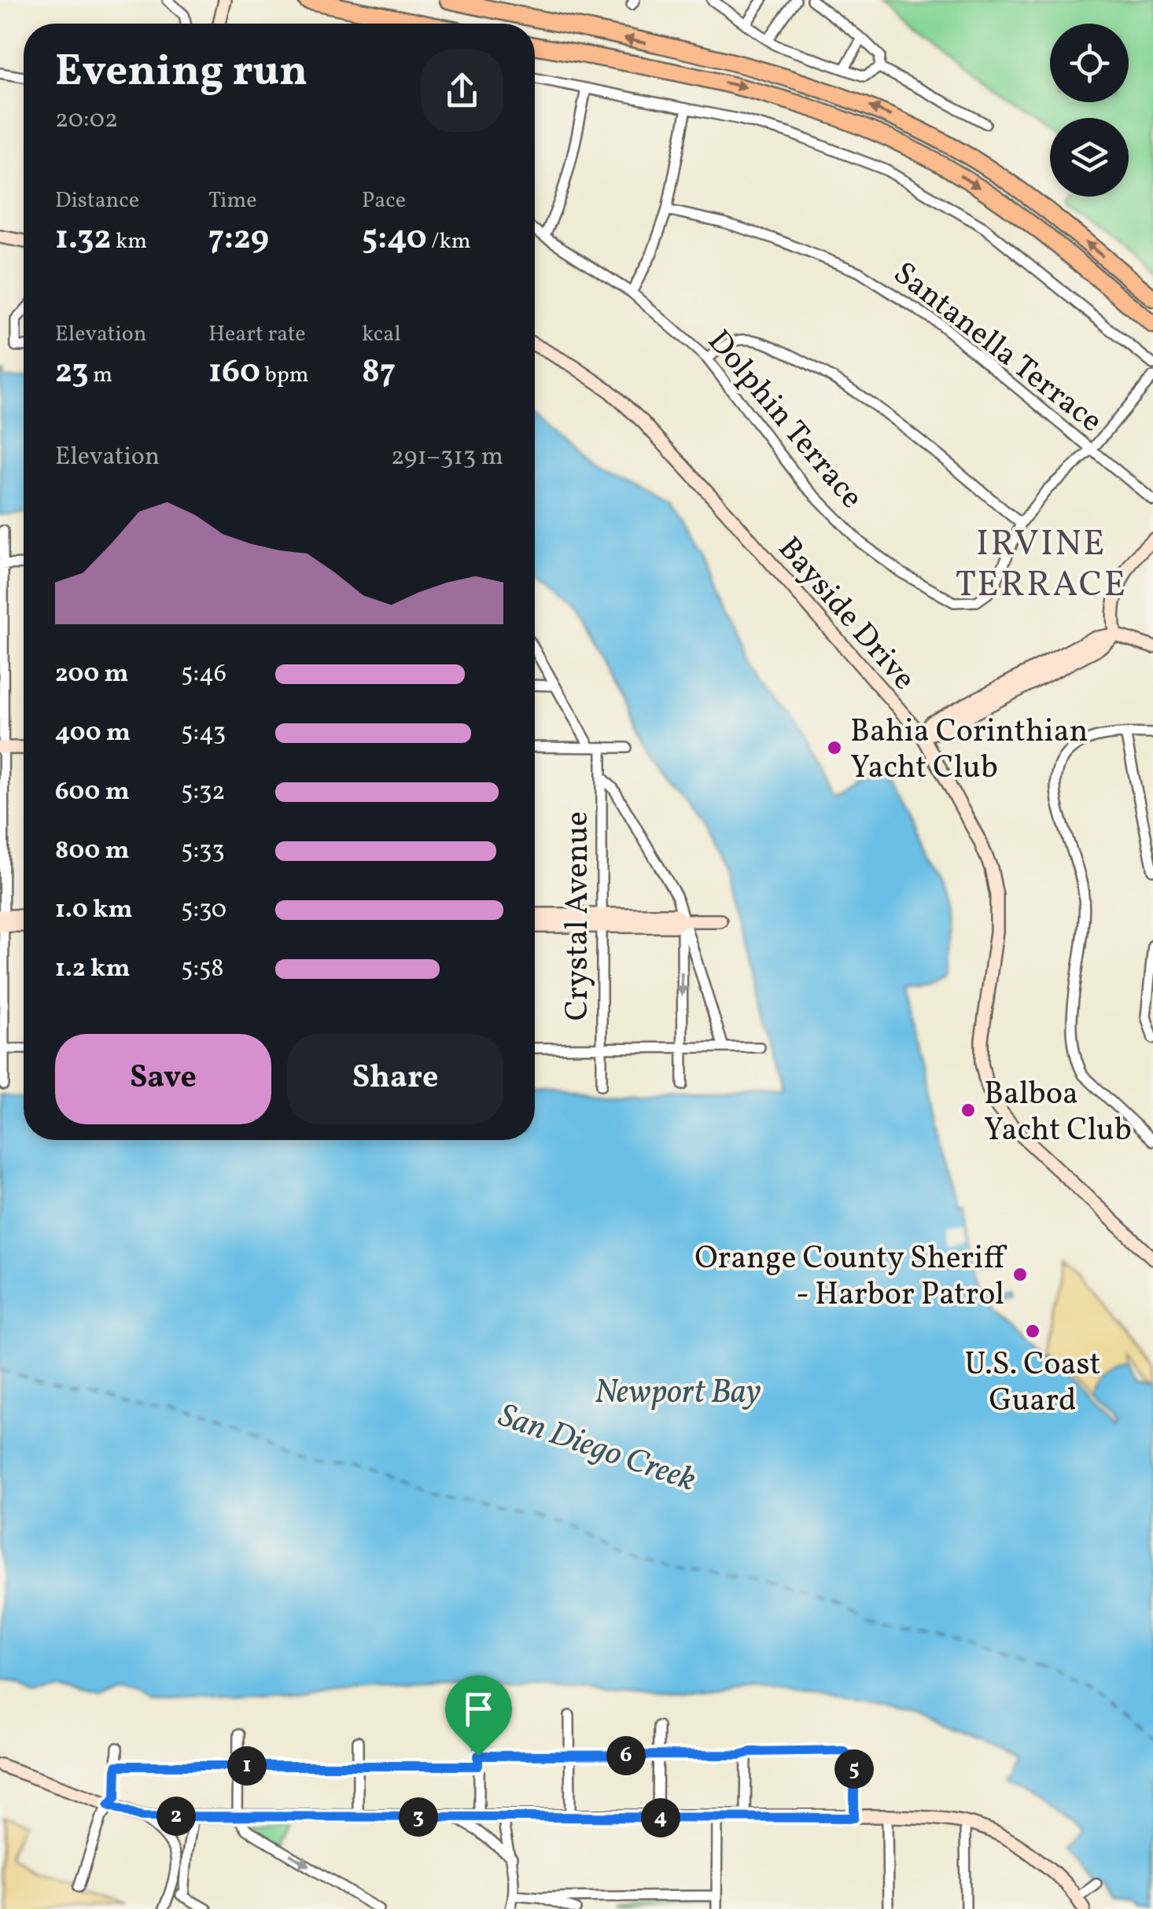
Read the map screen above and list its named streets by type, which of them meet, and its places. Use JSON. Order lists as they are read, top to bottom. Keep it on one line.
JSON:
{"streets":{"street":["Santanella Terrace","Dolphin Terrace","Bayside Drive","Crystal Avenue"]},"districts":["IRVINE TERRACE"],"water":["Newport Bay","San Diego Creek"],"places":["Bahia Corinthian Yacht Club","Balboa Yacht Club","Orange County Sheriff - Harbor Patrol","U.S. Coast Guard"],"page":{"heading":["Evening run","20:02"],"stats":[["Distance","1.32 km"],["Time","7:29"],["Pace","5:40 /km"],["Elevation","23 m"],["Heart rate","160 bpm"],["kcal","87"]],"chart":["Elevation","291–313 m"],"list":[{"name":"200 m","note":"5:46"},{"name":"400 m","note":"5:43"},{"name":"600 m","note":"5:32"},{"name":"800 m","note":"5:33"},{"name":"1.0 km","note":"5:30"},{"name":"1.2 km","note":"5:58"}],"buttons":["Save","Share"],"pins":["6","1","5","2","3","4"]}}
